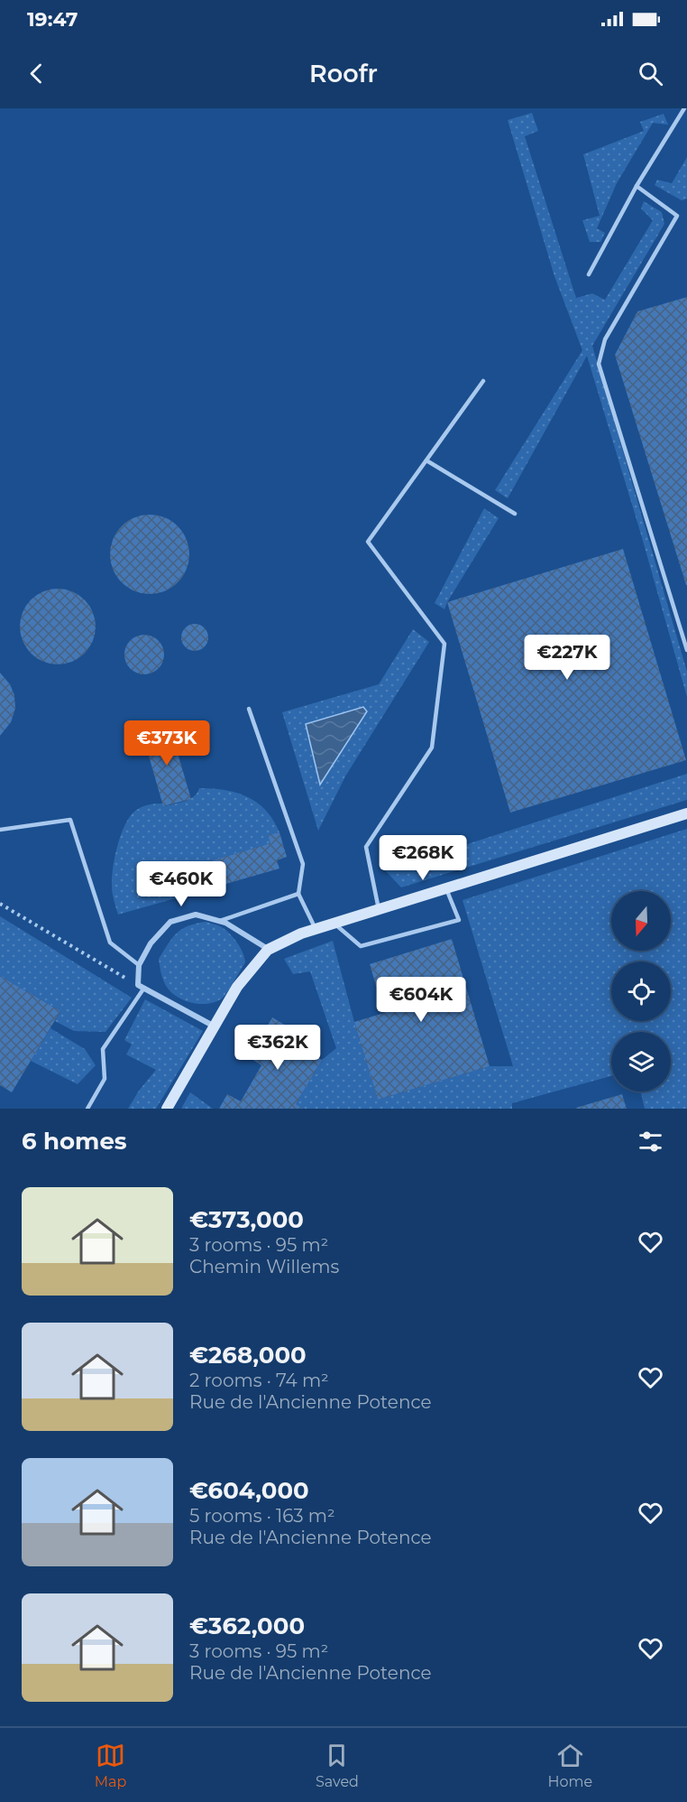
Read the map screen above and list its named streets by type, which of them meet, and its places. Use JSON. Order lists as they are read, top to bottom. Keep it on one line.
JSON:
{"north":"bottom","page":{"status":"19:47","header":"Roofr","price":["€227K","€373K","€268K","€460K","€604K","€362K"],"heading":"6 homes","list":[{"name":"€373,000","note":"3 rooms · 95 m² · Chemin Willems"},{"name":"€268,000","note":"2 rooms · 74 m² · Rue de l'Ancienne Potence"},{"name":"€604,000","note":"5 rooms · 163 m² · Rue de l'Ancienne Potence"},{"name":"€362,000","note":"3 rooms · 95 m² · Rue de l'Ancienne Potence"}],"tabs":["Map","Saved","Home"]}}
